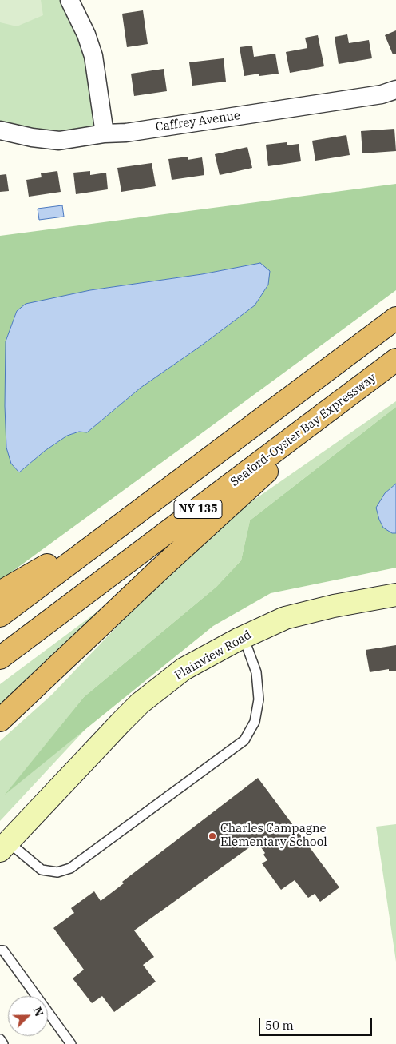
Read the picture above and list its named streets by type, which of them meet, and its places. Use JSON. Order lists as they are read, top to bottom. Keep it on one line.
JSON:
{"streets":{"highway":["Seaford-Oyster Bay Expressway","NY 135"],"main road":["Plainview Road"],"street":["Caffrey Avenue"]},"places":["Charles Campagne Elementary School"],"scale_bar":"50 m","north":"top right"}
